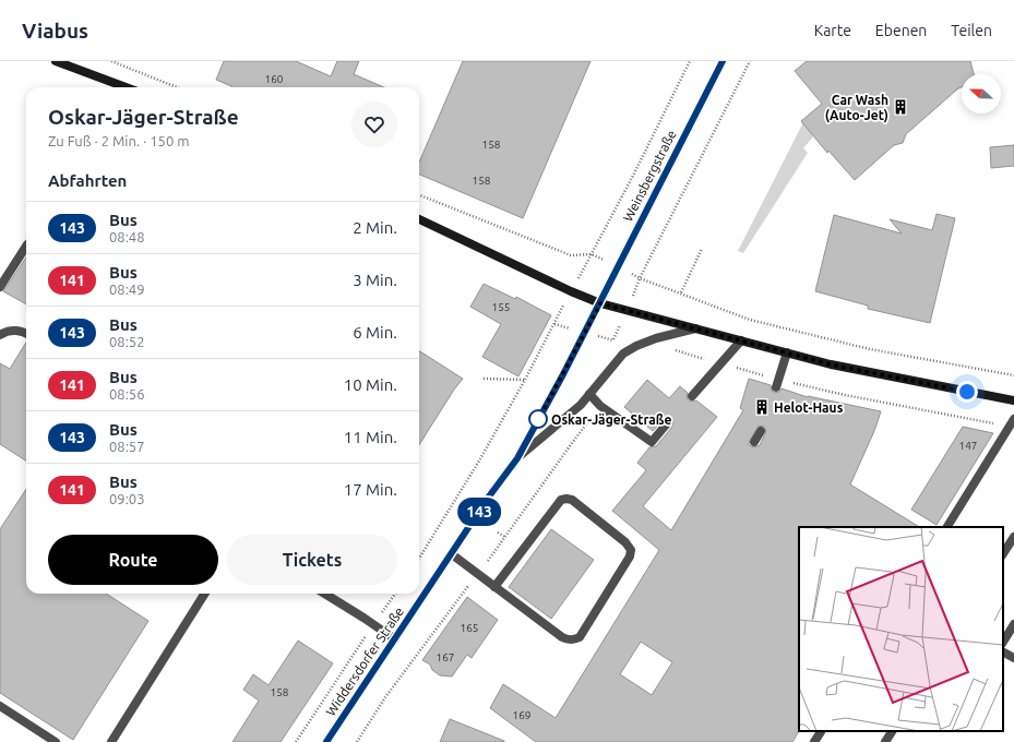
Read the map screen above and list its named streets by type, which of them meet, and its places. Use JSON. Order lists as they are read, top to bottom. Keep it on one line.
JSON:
{"streets":{"main road":["Weinsbergstraße","Widdersdorfer Straße"]},"crossings":[["Weinsbergstraße","Widdersdorfer Straße"]],"places":{"building":["Car Wash (Auto-Jet)","Helot-Haus"],"other":["Oskar-Jäger-Straße"]},"lines":["bus line 143"],"house_numbers":["160","158","158","155","147","165","167","158","169"],"north":"left","page":{"header":"Viabus","nav":["Karte","Ebenen","Teilen"],"on_map":"143","heading":[["Oskar-Jäger-Straße","Zu Fuß · 2 Min. · 150 m"],"Abfahrten"],"list":[{"mark":"143","name":"Bus","note":"08:48","value":"2 Min."},{"mark":"141","name":"Bus","note":"08:49","value":"3 Min."},{"mark":"143","name":"Bus","note":"08:52","value":"6 Min."},{"mark":"141","name":"Bus","note":"08:56","value":"10 Min."},{"mark":"143","name":"Bus","note":"08:57","value":"11 Min."},{"mark":"141","name":"Bus","note":"09:03","value":"17 Min."}],"buttons":["Route","Tickets"]}}
